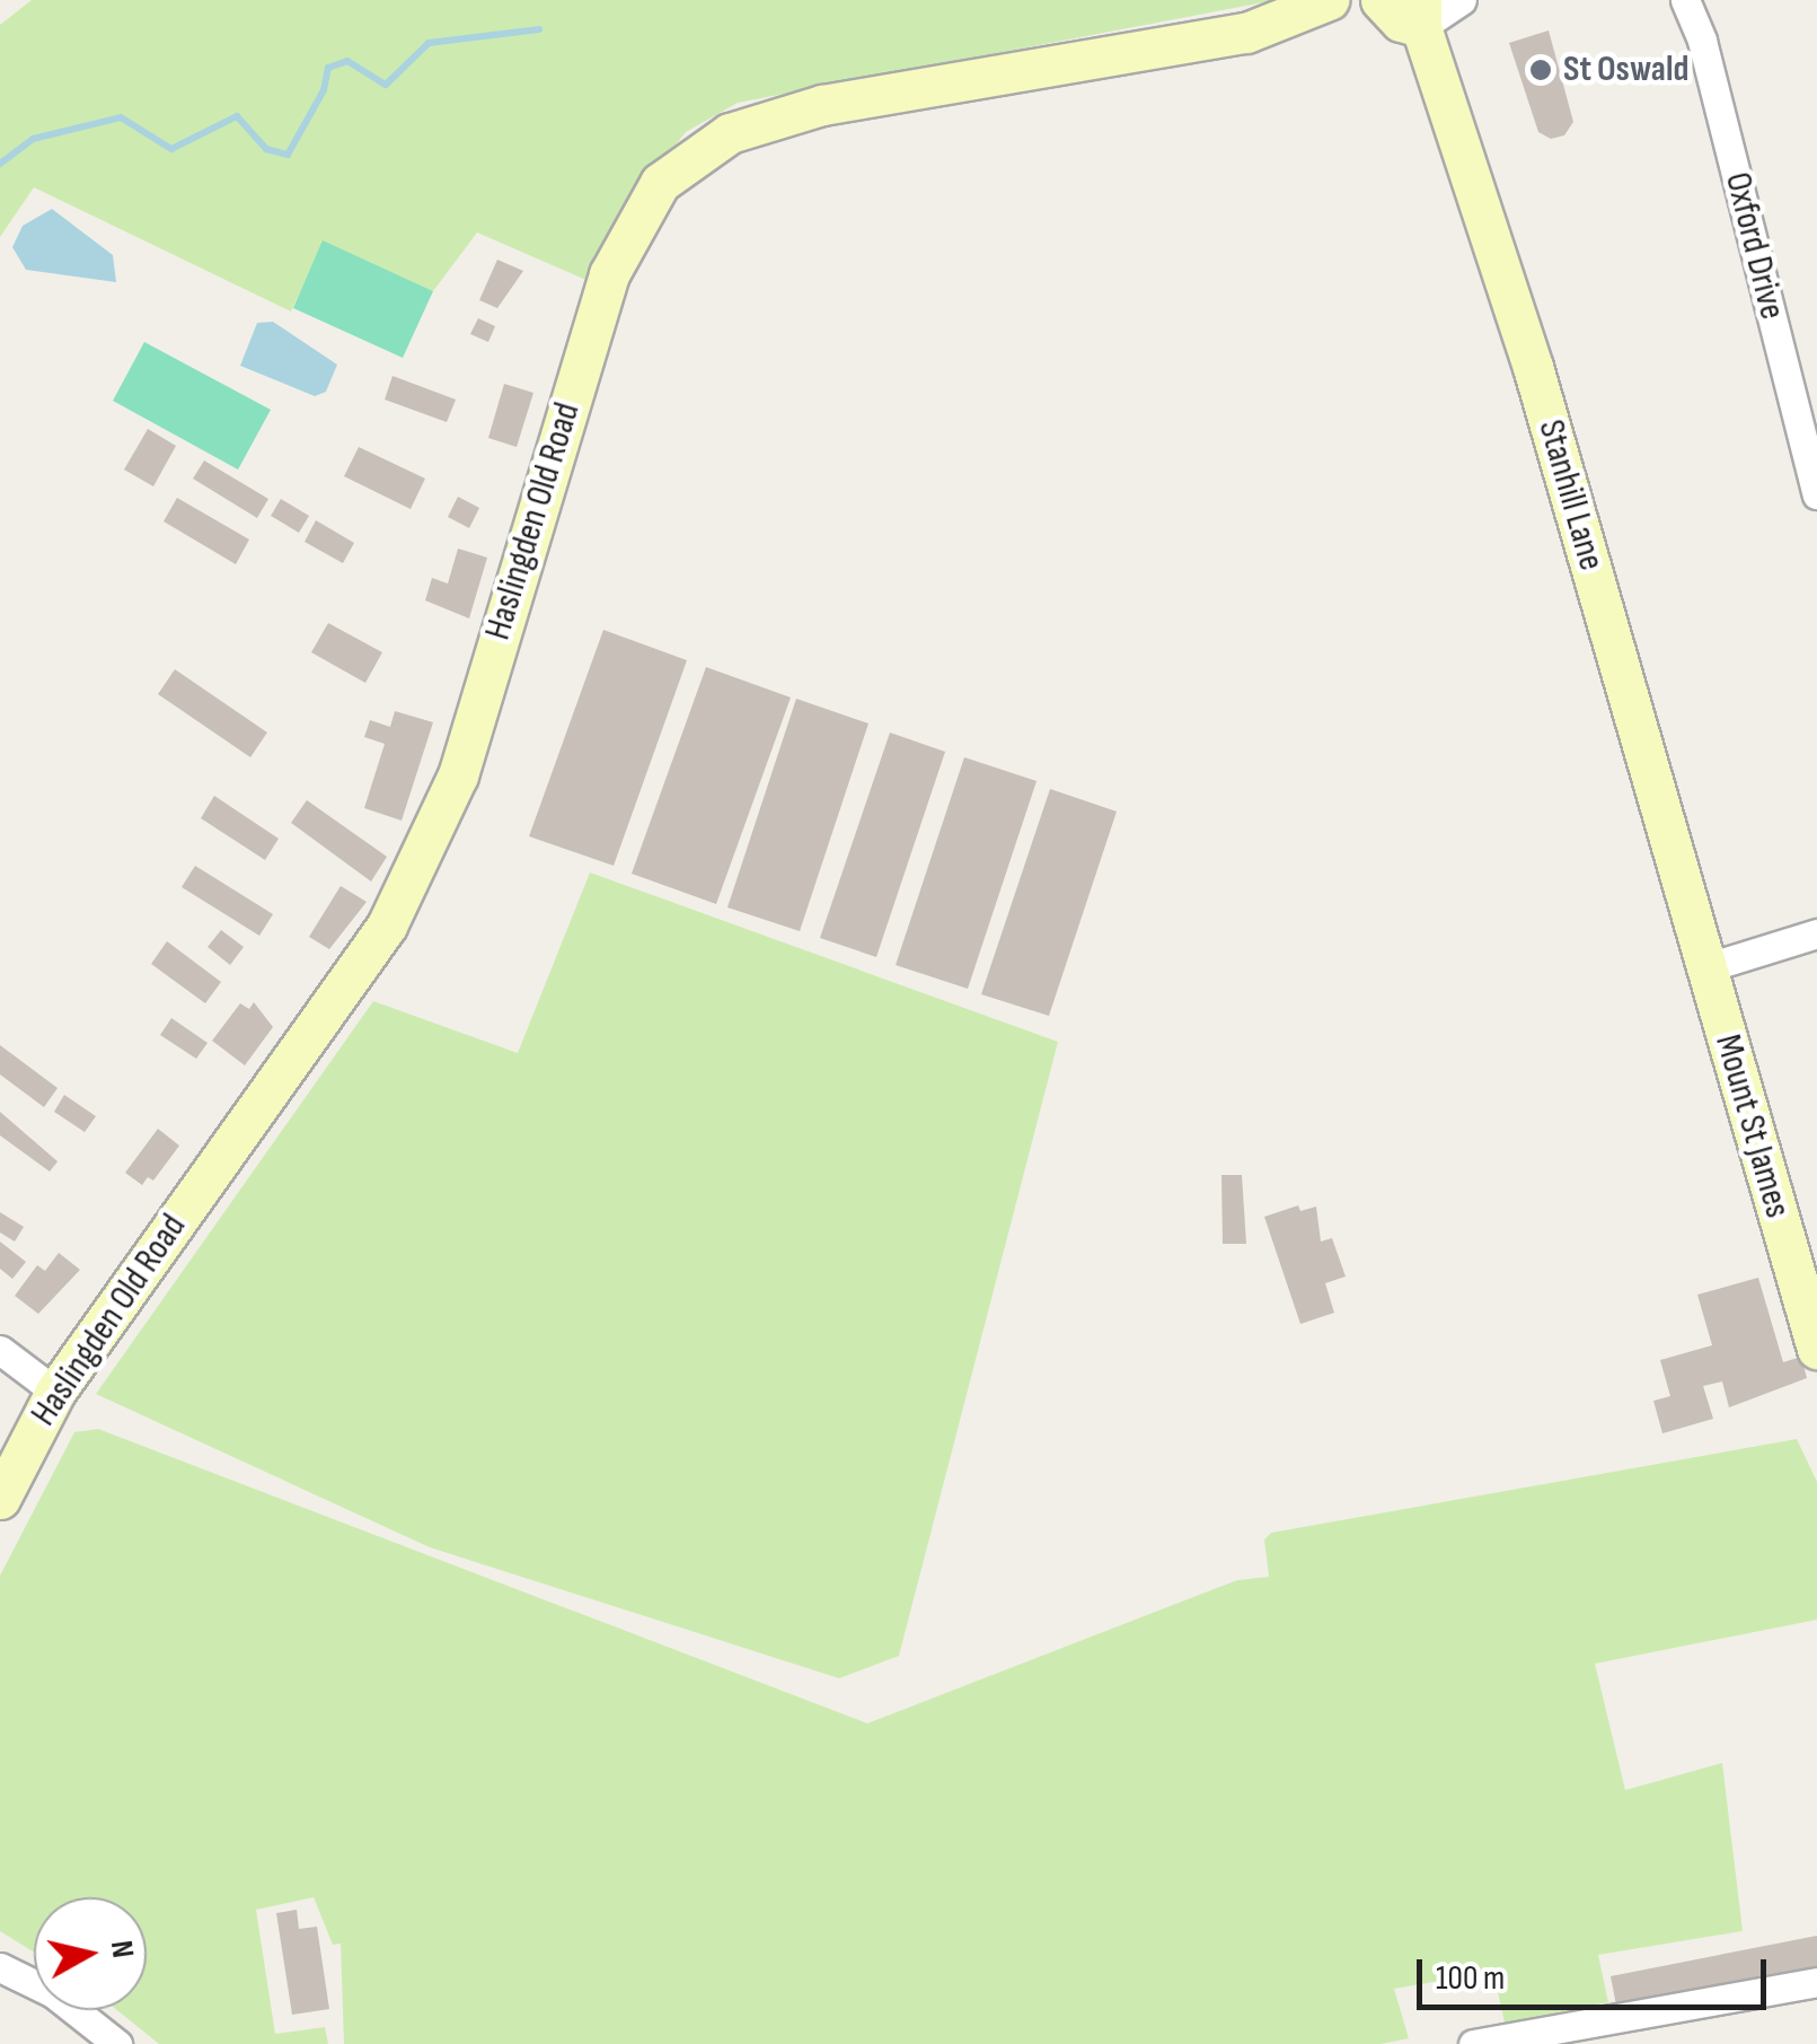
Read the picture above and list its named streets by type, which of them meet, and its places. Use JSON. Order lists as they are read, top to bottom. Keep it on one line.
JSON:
{"streets":{"main road":["Stanhill Lane","Haslingden Old Road","Mount St James"],"street":["Oxford Drive"]},"crossings":[["Stanhill Lane","Mount St James"]],"places":["St Oswald"],"scale_bar":"100 m","north":"right"}
